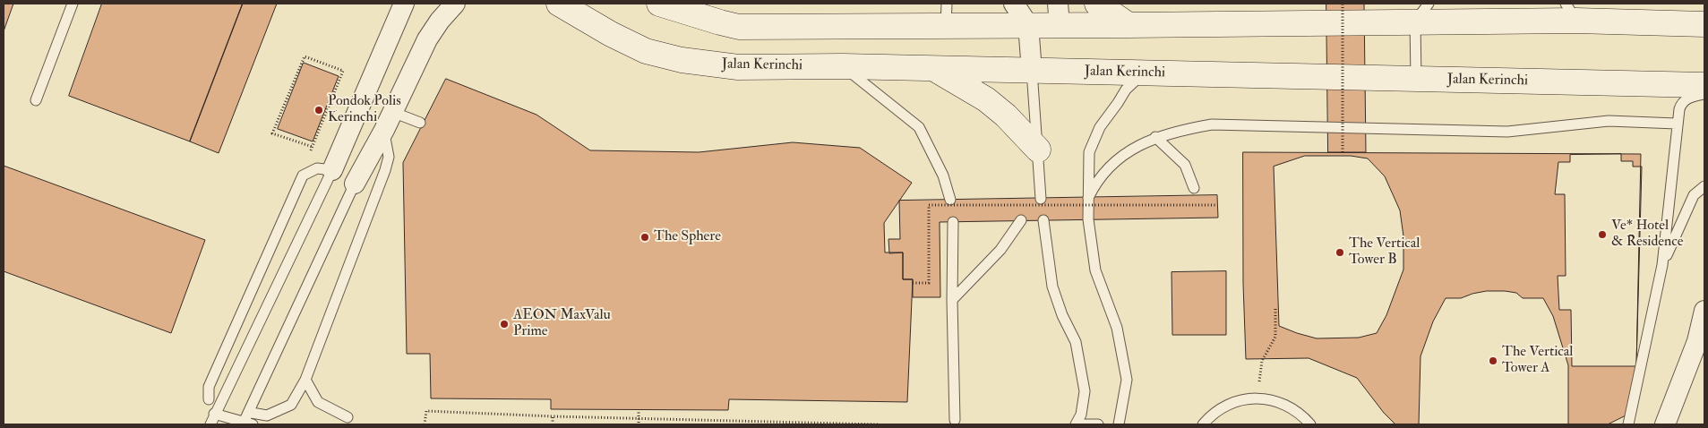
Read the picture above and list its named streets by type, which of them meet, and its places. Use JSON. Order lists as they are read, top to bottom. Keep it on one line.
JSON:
{"streets":{"main road":["Jalan Kerinchi"]},"places":["Pondok Polis Kerinchi","Ve* Hotel & Residence","The Sphere","The Vertical Tower B","AEON MaxValu Prime","The Vertical Tower A"]}
